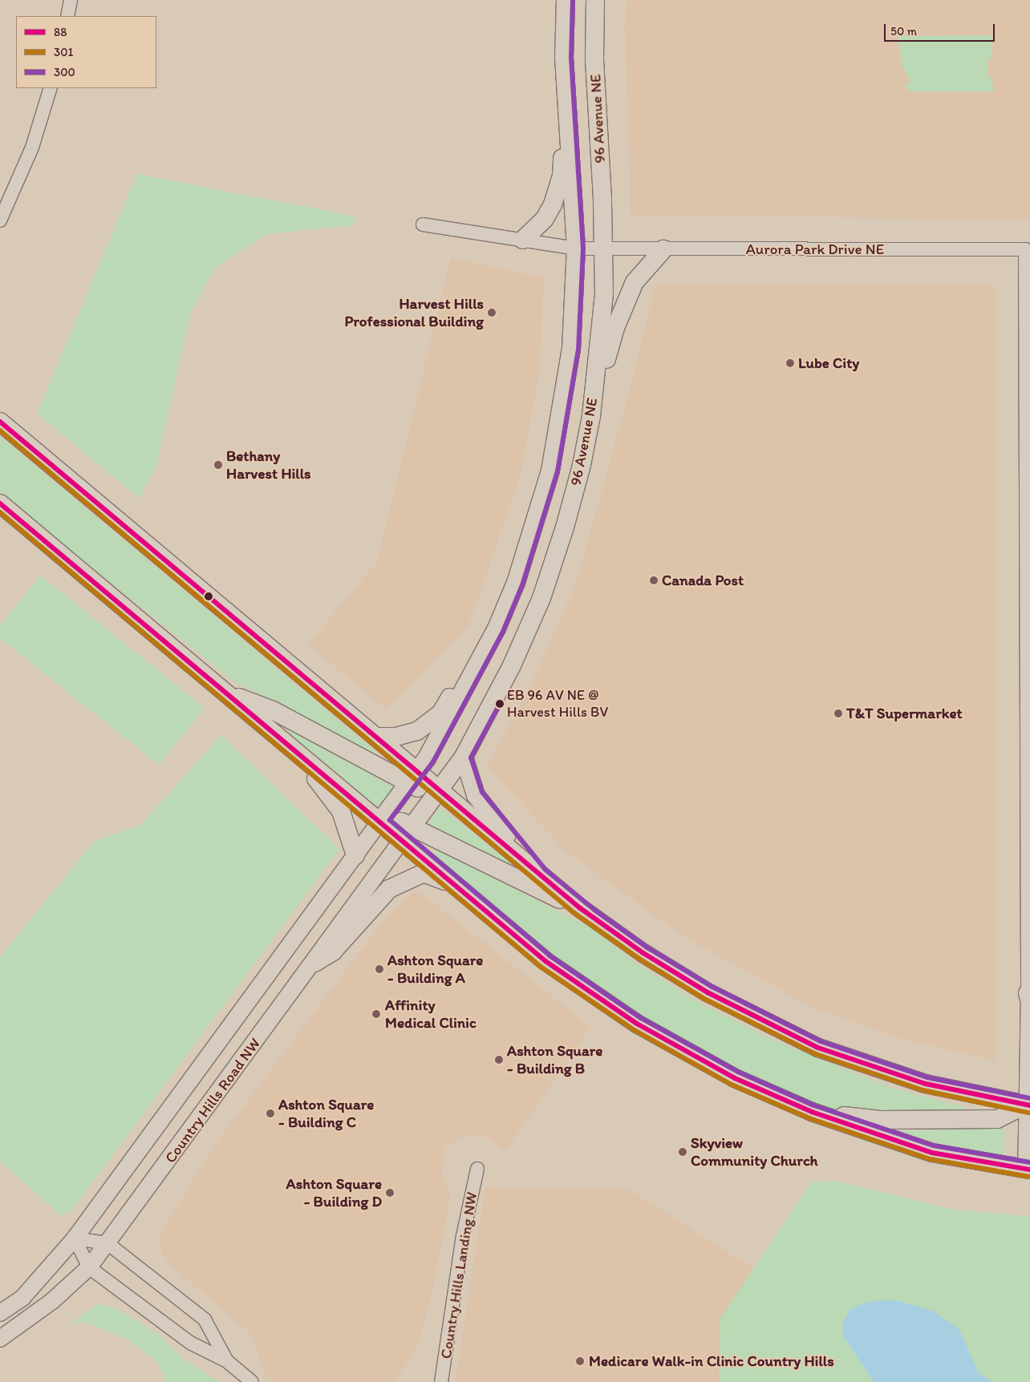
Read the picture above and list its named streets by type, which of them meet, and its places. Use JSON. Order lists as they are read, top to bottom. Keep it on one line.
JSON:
{"streets":{"main road":["96 Avenue NE"],"street":["Aurora Park Drive NE","Country Hills Road NW","Country Hills Landing NW"]},"crossings":[["96 Avenue NE","Aurora Park Drive NE"],["96 Avenue NE","Country Hills Road NW"]],"places":["Harvest Hills Professional Building","Lube City","Bethany Harvest Hills","Canada Post","EB 96 AV NE @ Harvest Hills BV","T&T Supermarket","Ashton Square - Building A","Affinity Medical Clinic","Ashton Square - Building B","Ashton Square - Building C","Skyview Community Church","Ashton Square - Building D","Medicare Walk-in Clinic Country Hills"],"lines":["transit line 300","transit line 88","transit line 301"],"legend":["88","301","300"],"scale_bar":"50 m"}
